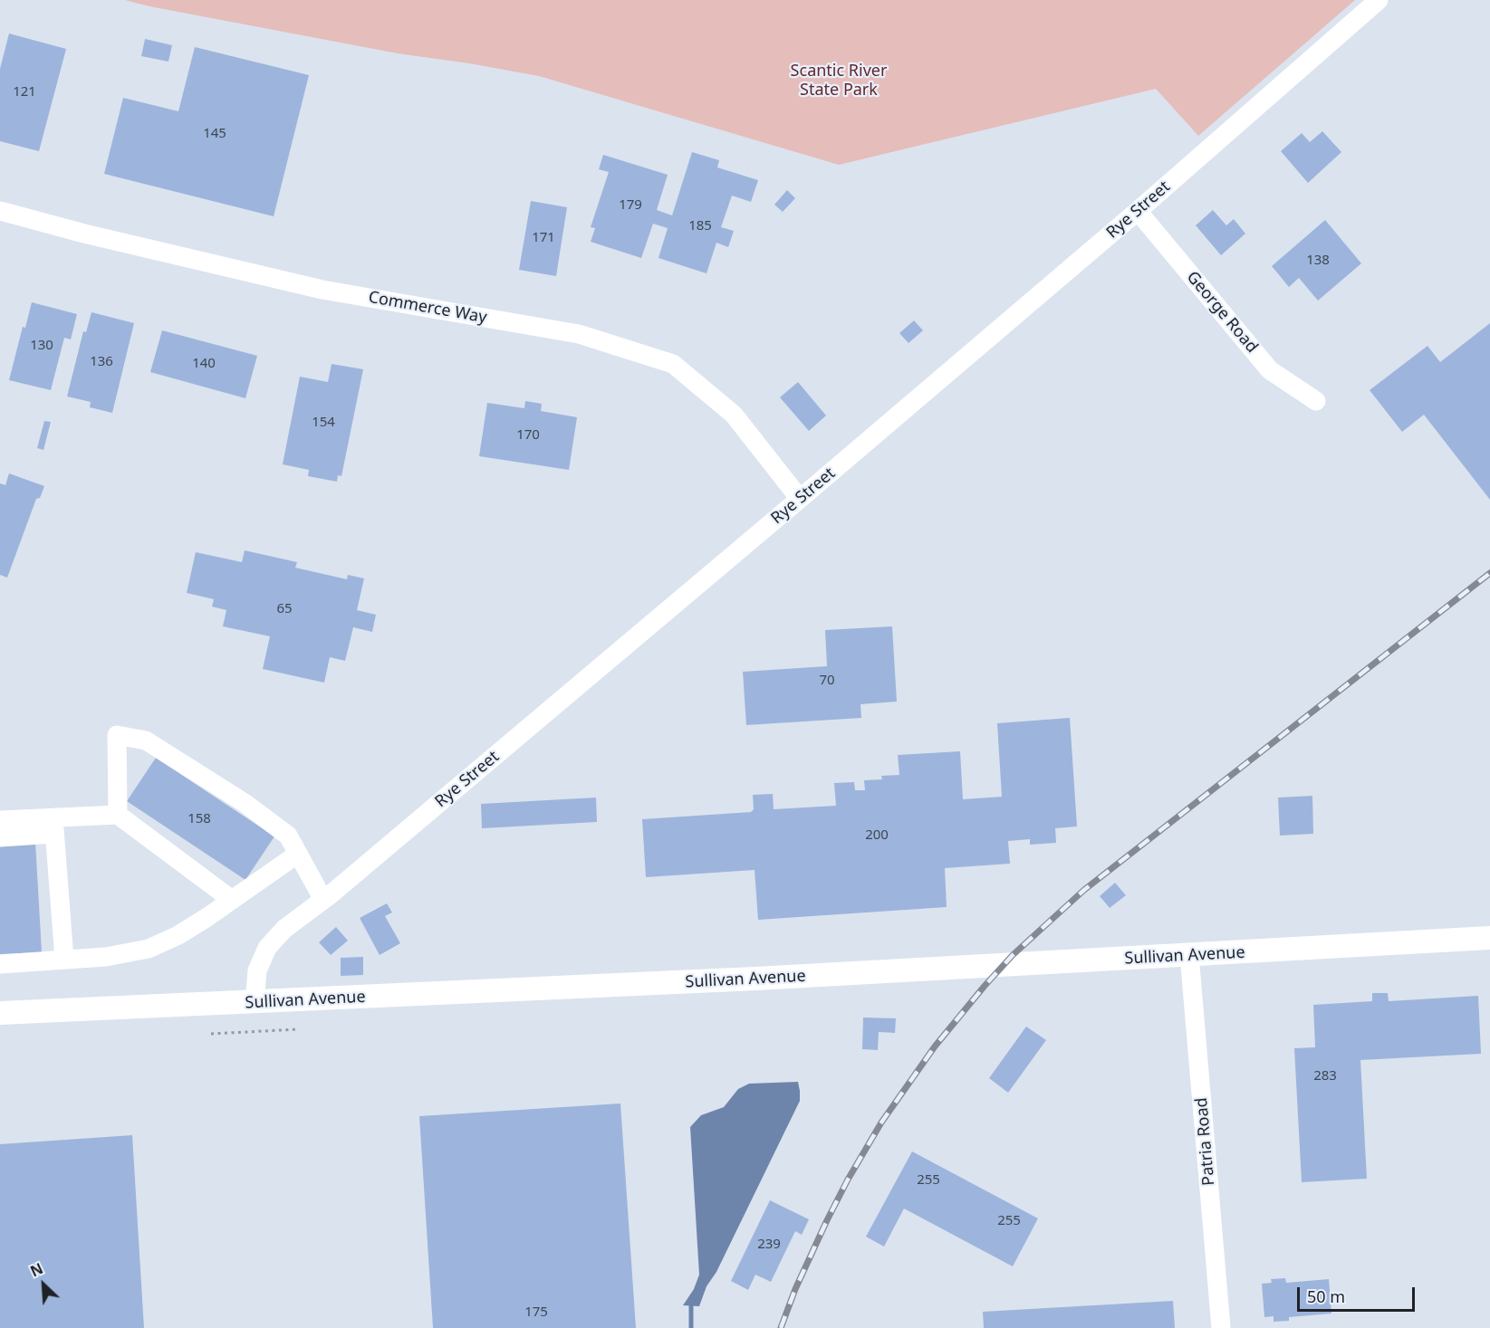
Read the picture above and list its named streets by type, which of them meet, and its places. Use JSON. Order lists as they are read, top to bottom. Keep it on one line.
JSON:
{"streets":{"main road":["Sullivan Avenue"],"street":["Rye Street","Commerce Way","George Road","Patria Road"]},"crossings":[["Rye Street","Commerce Way"],["Rye Street","George Road"],["Rye Street","Sullivan Avenue"],["Sullivan Avenue","Patria Road"]],"parks":["Scantic River State Park"],"house_numbers":["121","145","179","185","171","138","130","136","140","154","170","65","70","158","200","283","255","255","239","175"],"scale_bar":"50 m","north":"top left"}
